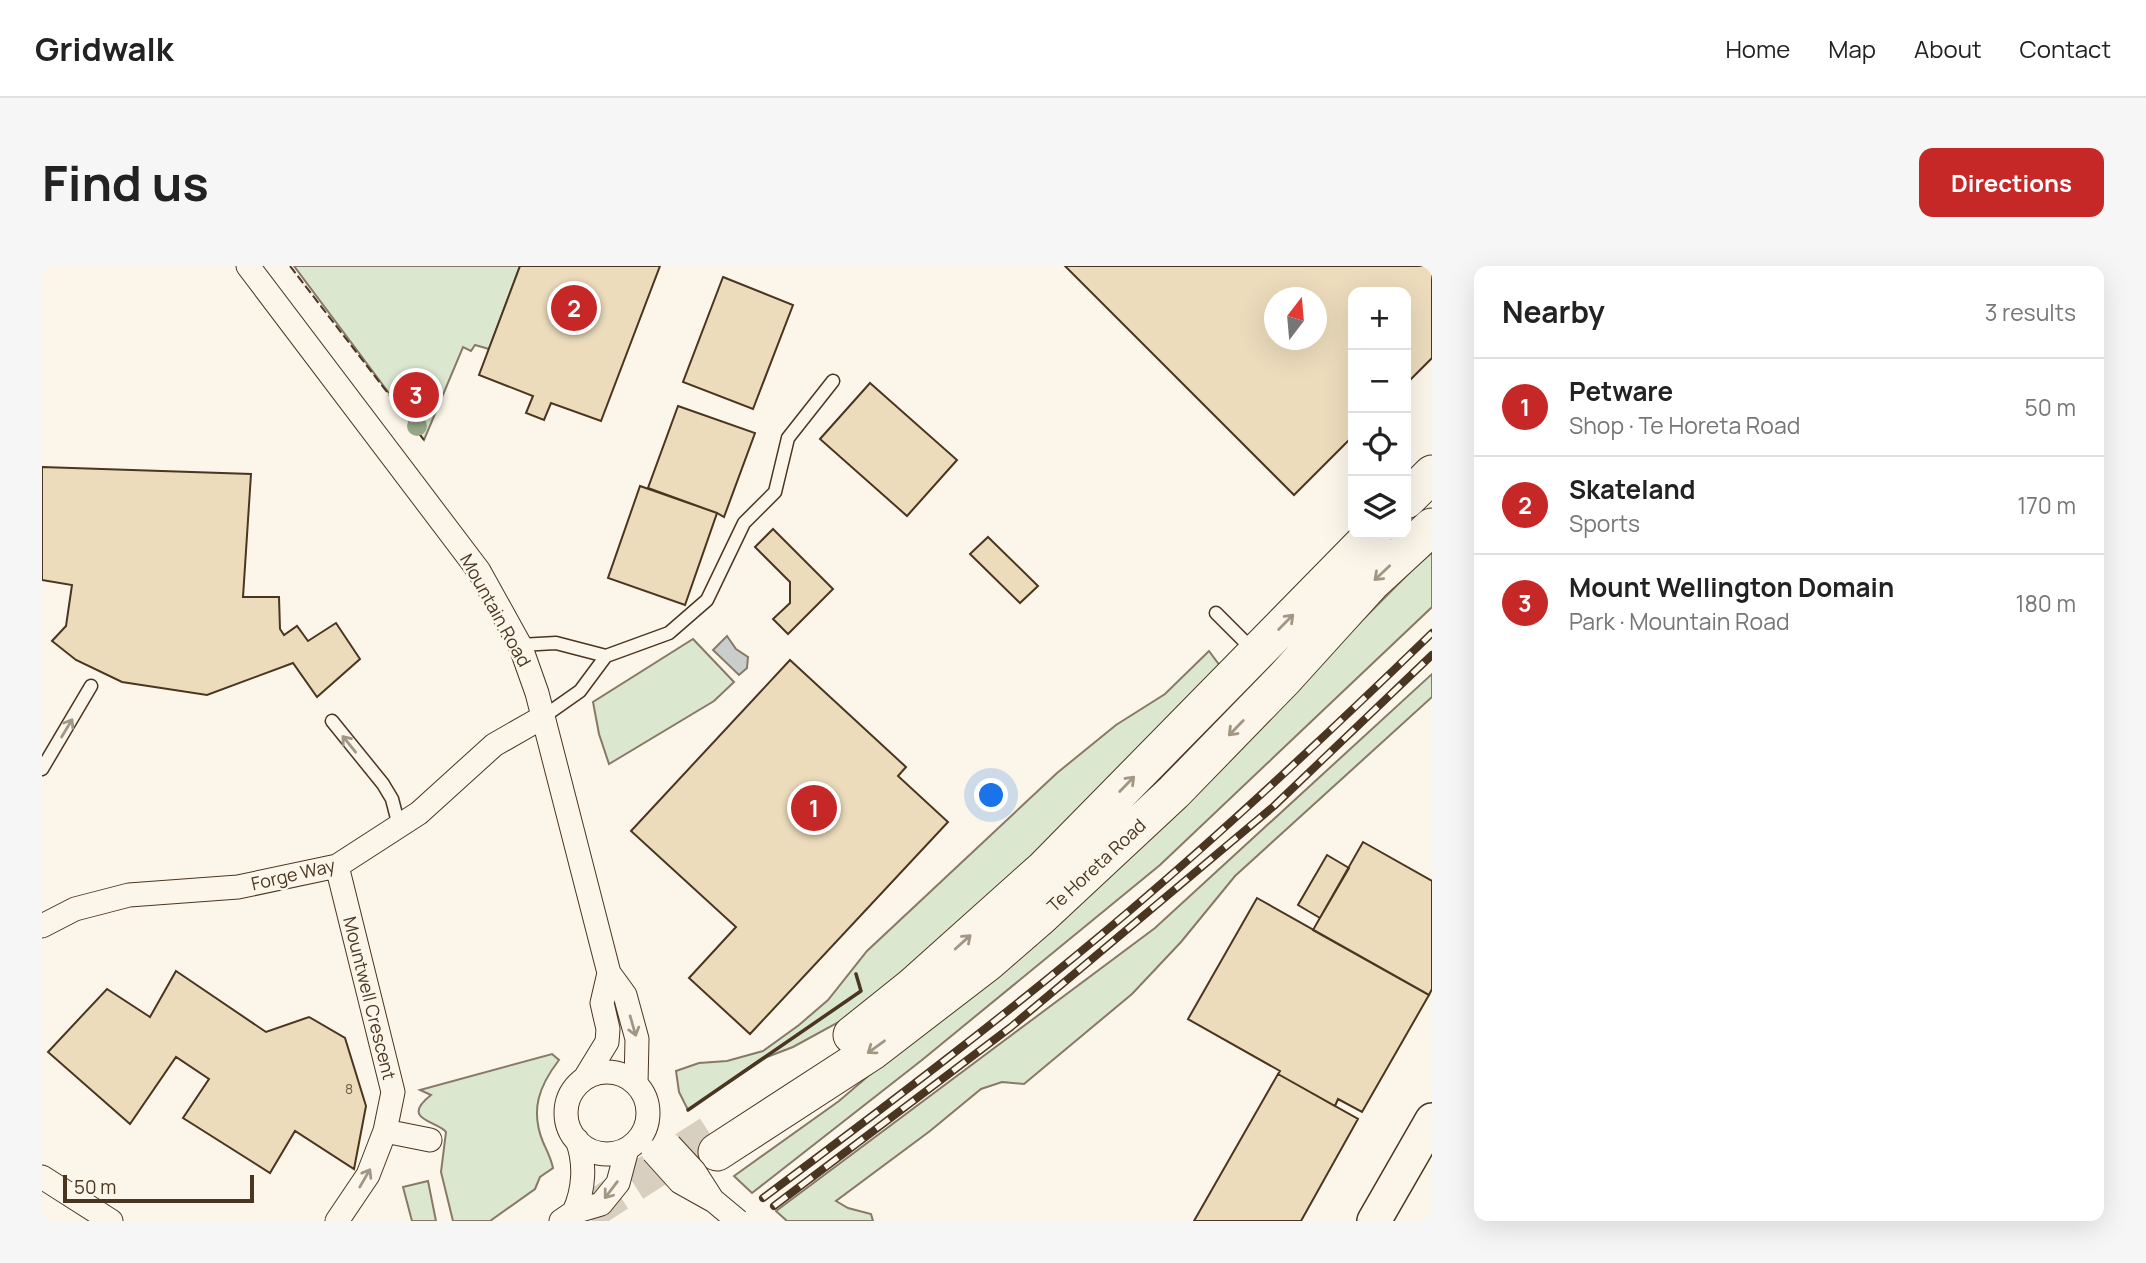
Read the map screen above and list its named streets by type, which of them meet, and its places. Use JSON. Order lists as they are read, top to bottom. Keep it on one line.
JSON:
{"streets":{"main road":["Te Horeta Road"],"street":["Mountain Road","Forge Way","Mountwell Crescent"]},"crossings":[["Mountain Road","Forge Way"],["Forge Way","Mountwell Crescent"]],"house_numbers":["8"],"scale_bar":"50 m","north":"top","page":{"header":"Gridwalk","nav":["Home","Map","About","Contact"],"buttons":"Directions","title":"Find us","heading":["Nearby","3 results"],"pins":["2","3","1"],"map_buttons":["+","−"],"list":[{"mark":"1","name":"Petware","note":"Shop · Te Horeta Road","value":"50 m"},{"mark":"2","name":"Skateland","note":"Sports","value":"170 m"},{"mark":"3","name":"Mount Wellington Domain","note":"Park · Mountain Road","value":"180 m"}],"scale":"50 m"}}
